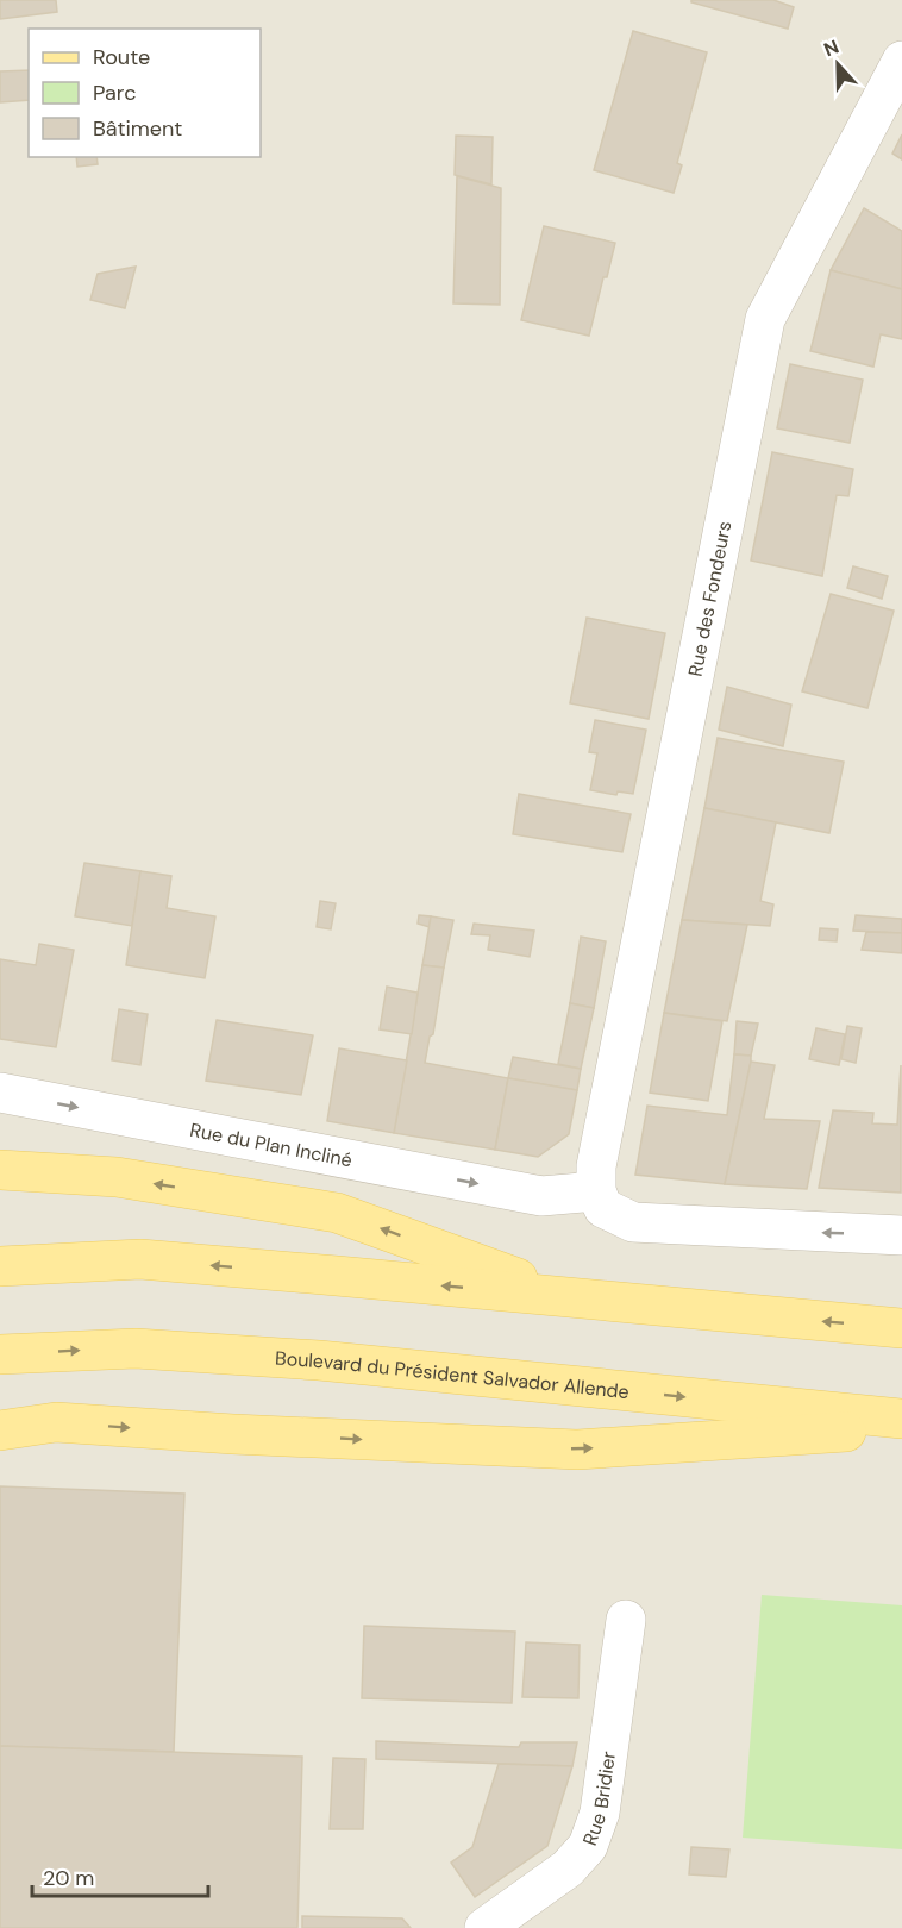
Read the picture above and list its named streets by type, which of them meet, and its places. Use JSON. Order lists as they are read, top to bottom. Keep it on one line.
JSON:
{"streets":{"main road":["Boulevard du Président Salvador Allende"],"street":["Rue des Fondeurs","Rue du Plan Incliné","Rue Bridier"]},"crossings":[["Rue des Fondeurs","Rue du Plan Incliné"]],"one_way":["Rue du Plan Incliné"],"legend":["Route","Parc","Bâtiment"],"scale_bar":"20 m","north":"top"}
